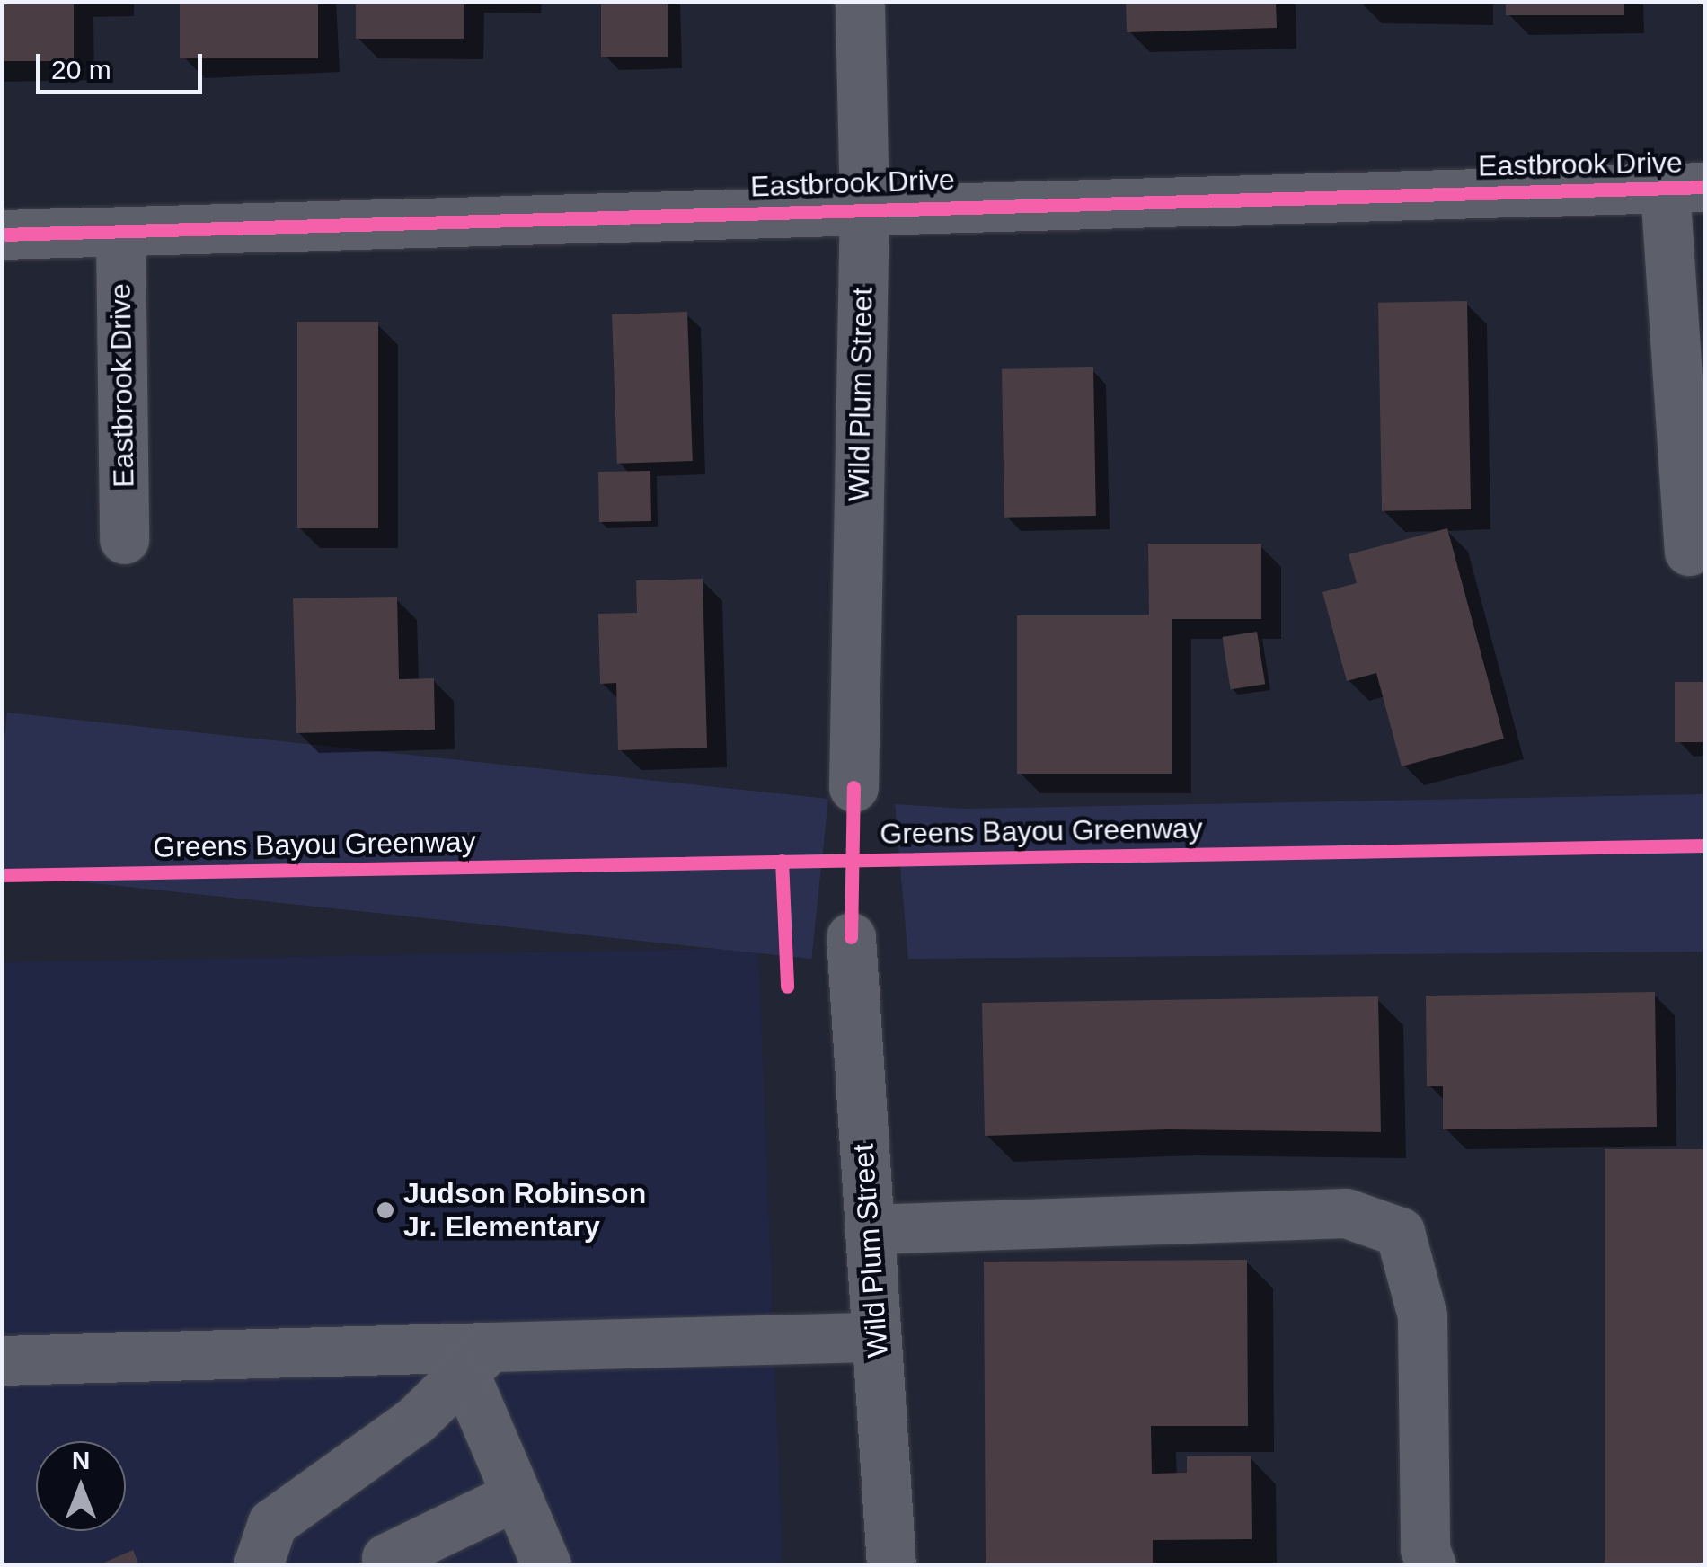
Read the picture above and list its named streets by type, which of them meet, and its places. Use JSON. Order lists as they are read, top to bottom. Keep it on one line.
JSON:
{"streets":{"street":["Eastbrook Drive","Wild Plum Street"],"cycle path":["Greens Bayou Greenway"]},"crossings":[["Eastbrook Drive","Wild Plum Street"]],"places":["Judson Robinson Jr. Elementary"],"scale_bar":"20 m","north":"top"}
